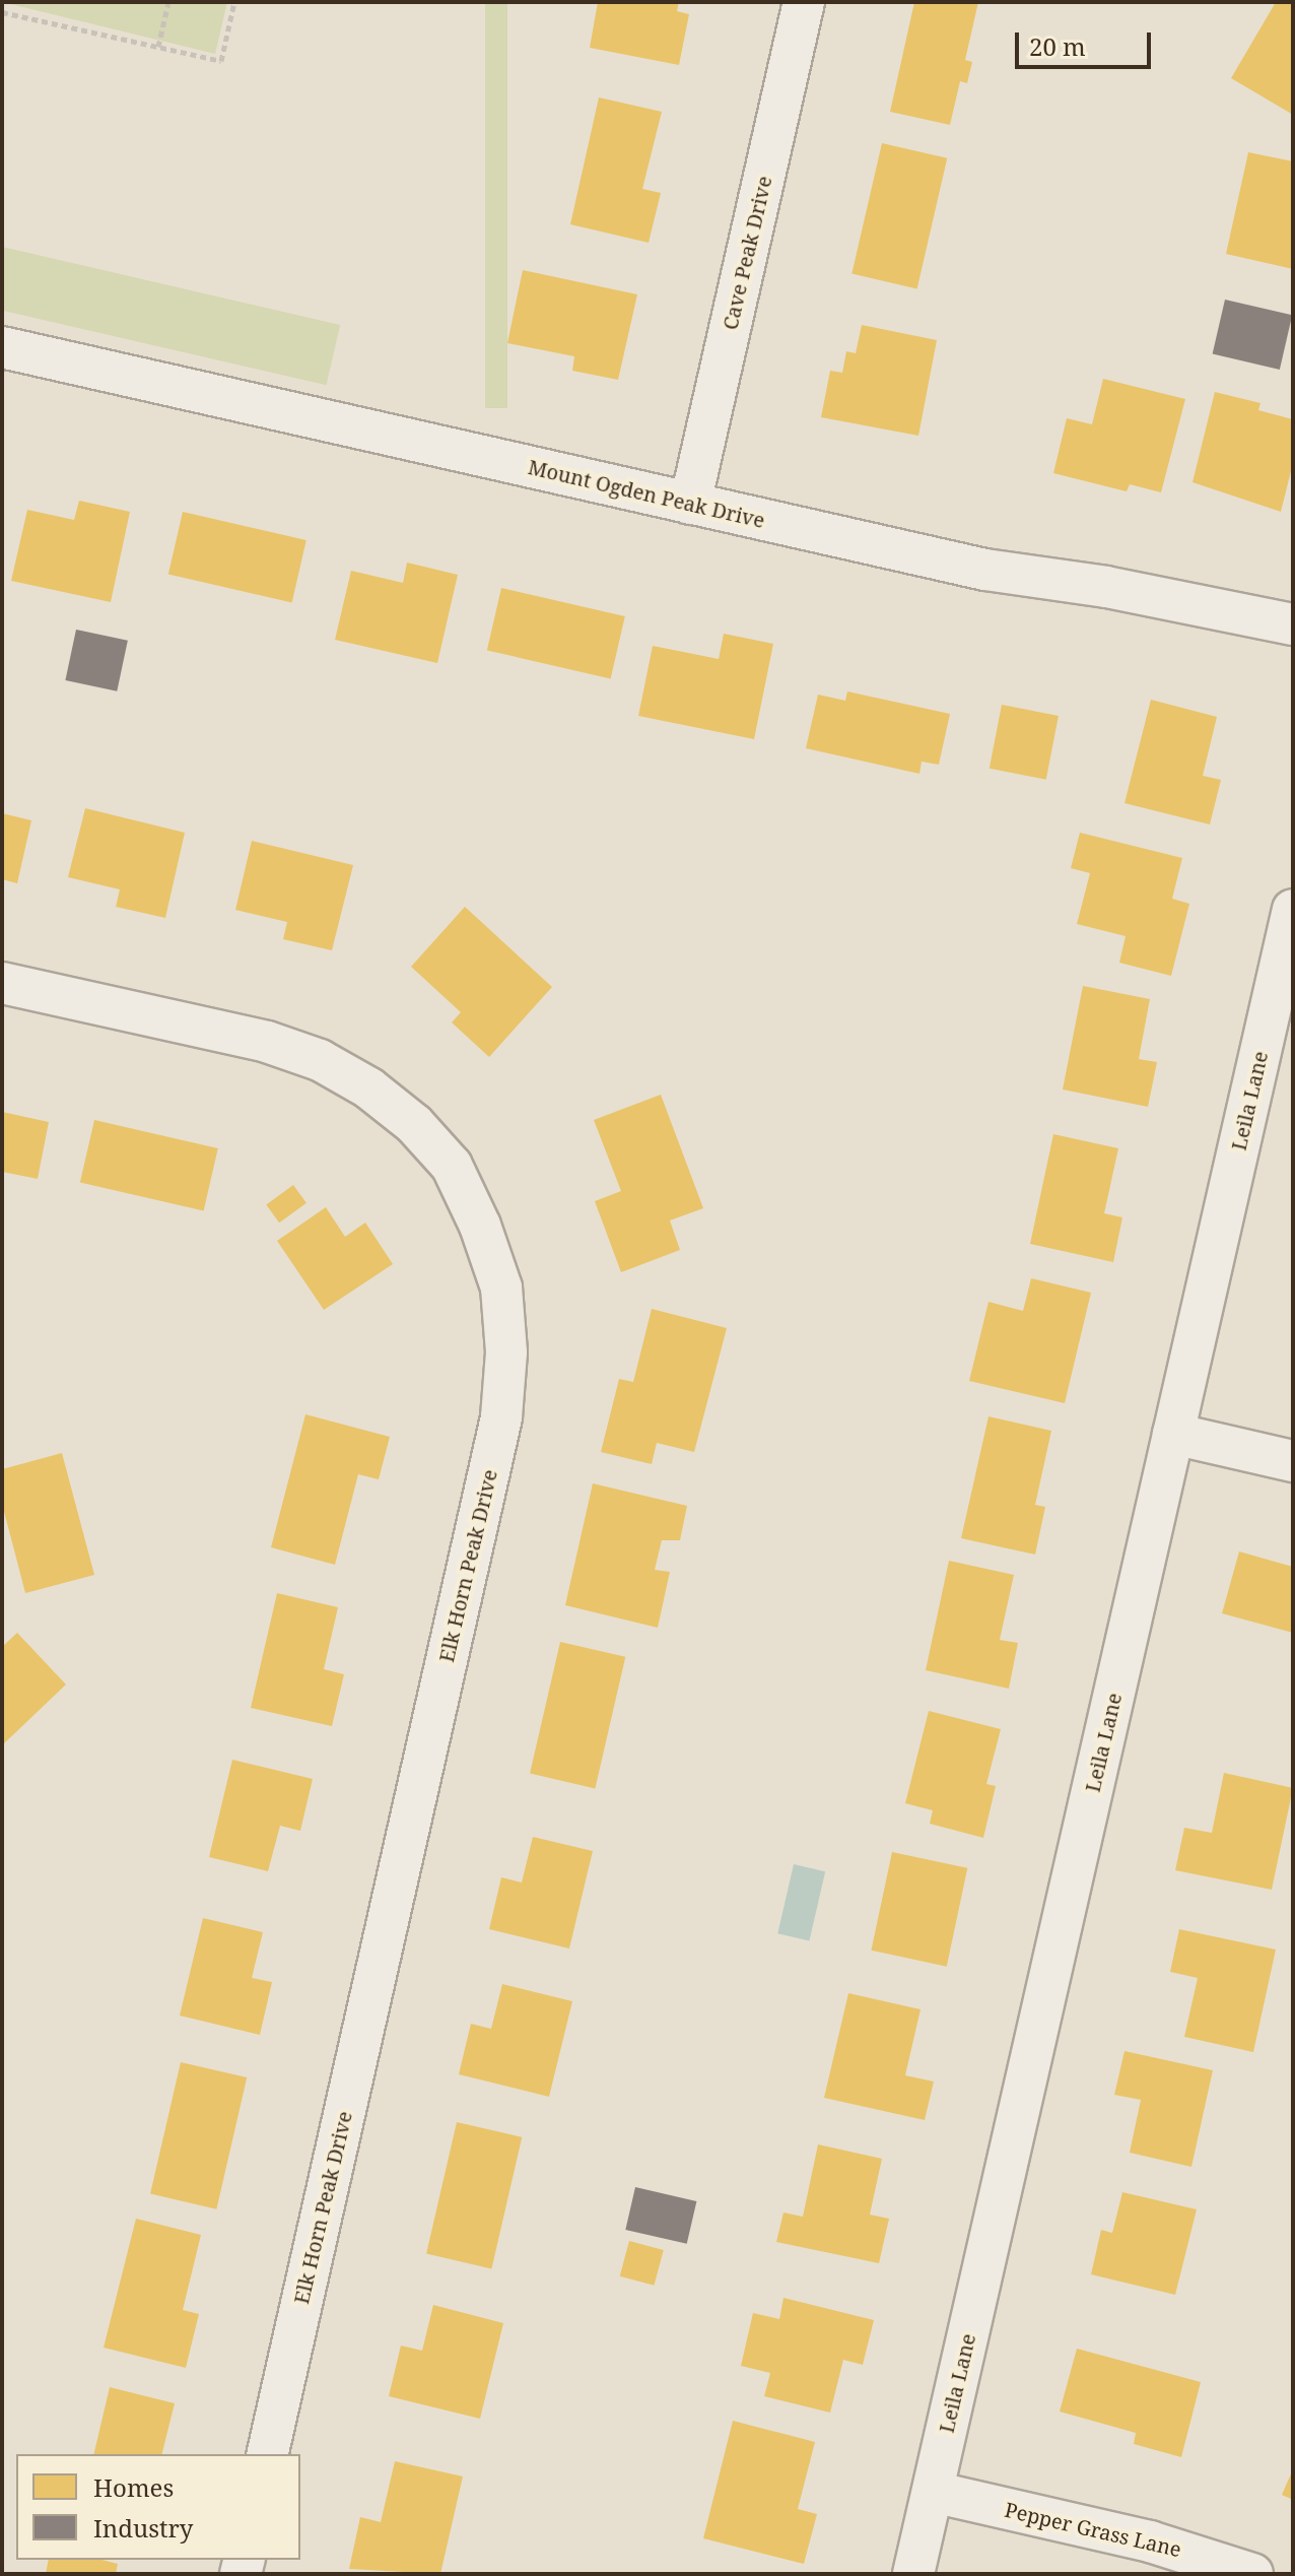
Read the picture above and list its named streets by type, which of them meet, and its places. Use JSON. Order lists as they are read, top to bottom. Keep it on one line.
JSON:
{"streets":{"street":["Cave Peak Drive","Mount Ogden Peak Drive","Leila Lane","Elk Horn Peak Drive","Pepper Grass Lane"]},"crossings":[["Cave Peak Drive","Mount Ogden Peak Drive"],["Leila Lane","Pepper Grass Lane"]],"legend":["Homes","Industry"],"scale_bar":"20 m"}
